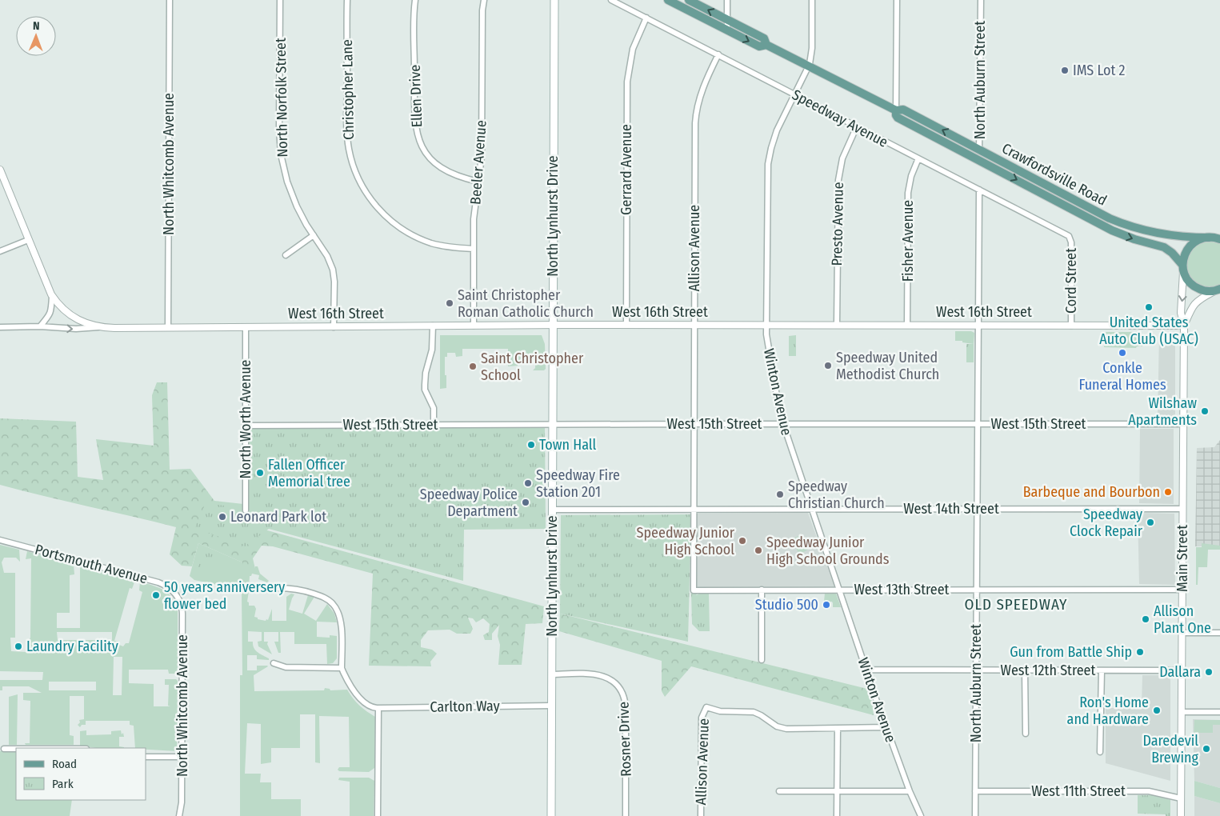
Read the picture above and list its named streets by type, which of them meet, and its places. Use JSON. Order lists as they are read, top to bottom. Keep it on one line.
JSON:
{"streets":{"main road":["Crawfordsville Road","North Lynhurst Drive"],"street":["North Auburn Street","Christopher Lane","Ellen Drive","North Norfolk Street","Speedway Avenue","Beeler Avenue","North Whitcomb Avenue","Gerrard Avenue","Presto Avenue","Fisher Avenue","Allison Avenue","Cord Street","West 16th Street","Winton Avenue","North Worth Avenue","West 15th Street","West 14th Street","Main Street","Portsmouth Avenue","West 13th Street","West 12th Street","Carlton Way","Rosner Drive","West 11th Street"]},"crossings":[["North Auburn Street","Speedway Avenue"],["North Auburn Street","Crawfordsville Road"],["North Auburn Street","West 16th Street"],["North Auburn Street","West 15th Street"],["North Auburn Street","West 14th Street"],["North Auburn Street","West 13th Street"],["North Auburn Street","West 12th Street"],["North Auburn Street","West 11th Street"],["Christopher Lane","Beeler Avenue"],["Ellen Drive","Beeler Avenue"],["North Norfolk Street","West 16th Street"],["Speedway Avenue","Gerrard Avenue"],["Speedway Avenue","Presto Avenue"],["Speedway Avenue","Fisher Avenue"],["Speedway Avenue","Allison Avenue"],["Speedway Avenue","Cord Street"],["Speedway Avenue","Winton Avenue"],["Beeler Avenue","West 16th Street"],["North Whitcomb Avenue","West 16th Street"],["North Whitcomb Avenue","Portsmouth Avenue"],["Gerrard Avenue","West 16th Street"],["Crawfordsville Road","Winton Avenue"],["Crawfordsville Road","Main Street"],["North Lynhurst Drive","West 16th Street"],["North Lynhurst Drive","West 15th Street"],["North Lynhurst Drive","West 14th Street"],["North Lynhurst Drive","Carlton Way"],["North Lynhurst Drive","Rosner Drive"],["Presto Avenue","West 16th Street"],["Fisher Avenue","West 16th Street"],["Allison Avenue","West 16th Street"],["Allison Avenue","West 15th Street"],["Allison Avenue","West 14th Street"],["Allison Avenue","West 13th Street"],["Cord Street","West 16th Street"],["West 16th Street","Winton Avenue"],["West 16th Street","North Worth Avenue"],["West 16th Street","Main Street"],["Winton Avenue","West 15th Street"],["Winton Avenue","West 14th Street"],["Winton Avenue","West 13th Street"],["Winton Avenue","West 12th Street"],["North Worth Avenue","West 15th Street"],["West 15th Street","Main Street"],["West 14th Street","Main Street"],["Main Street","West 13th Street"],["Main Street","West 12th Street"],["Main Street","West 11th Street"]],"districts":["OLD SPEEDWAY"],"places":["IMS Lot 2","Saint Christopher Roman Catholic Church","United States Auto Club (USAC)","Conkle Funeral Homes","Speedway United Methodist Church","Saint Christopher School","Wilshaw Apartments","Town Hall","Fallen Officer Memorial tree","Speedway Fire Station 201","Barbeque and Bourbon","Speedway Christian Church","Speedway Police Department","Leonard Park lot","Speedway Clock Repair","Speedway Junior High School","Speedway Junior High School Grounds","50 years anniversery flower bed","Studio 500","Allison Plant One","Laundry Facility","Gun from Battle Ship","Dallara","Ron's Home and Hardware","Daredevil Brewing"],"legend":["Road","Park"],"north":"top"}
